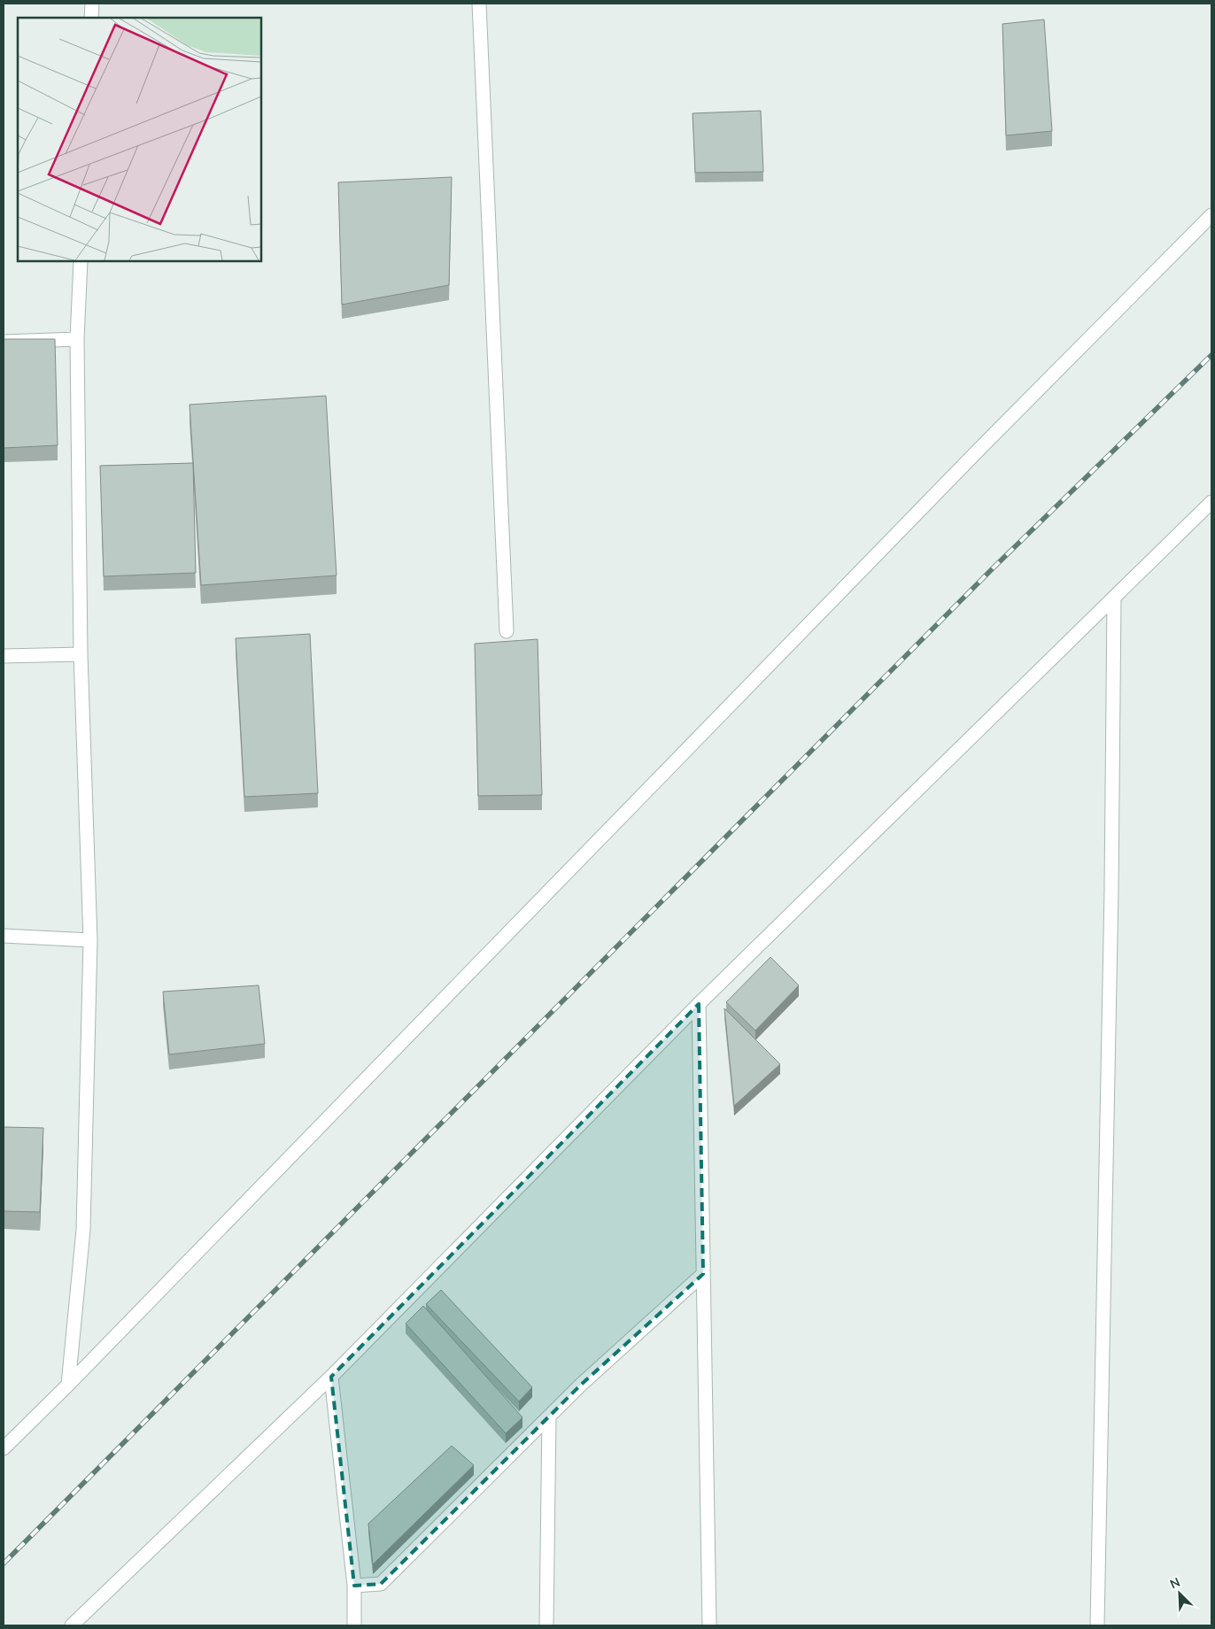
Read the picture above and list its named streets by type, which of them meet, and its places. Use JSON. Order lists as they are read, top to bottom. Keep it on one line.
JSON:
{"north":"top left"}
